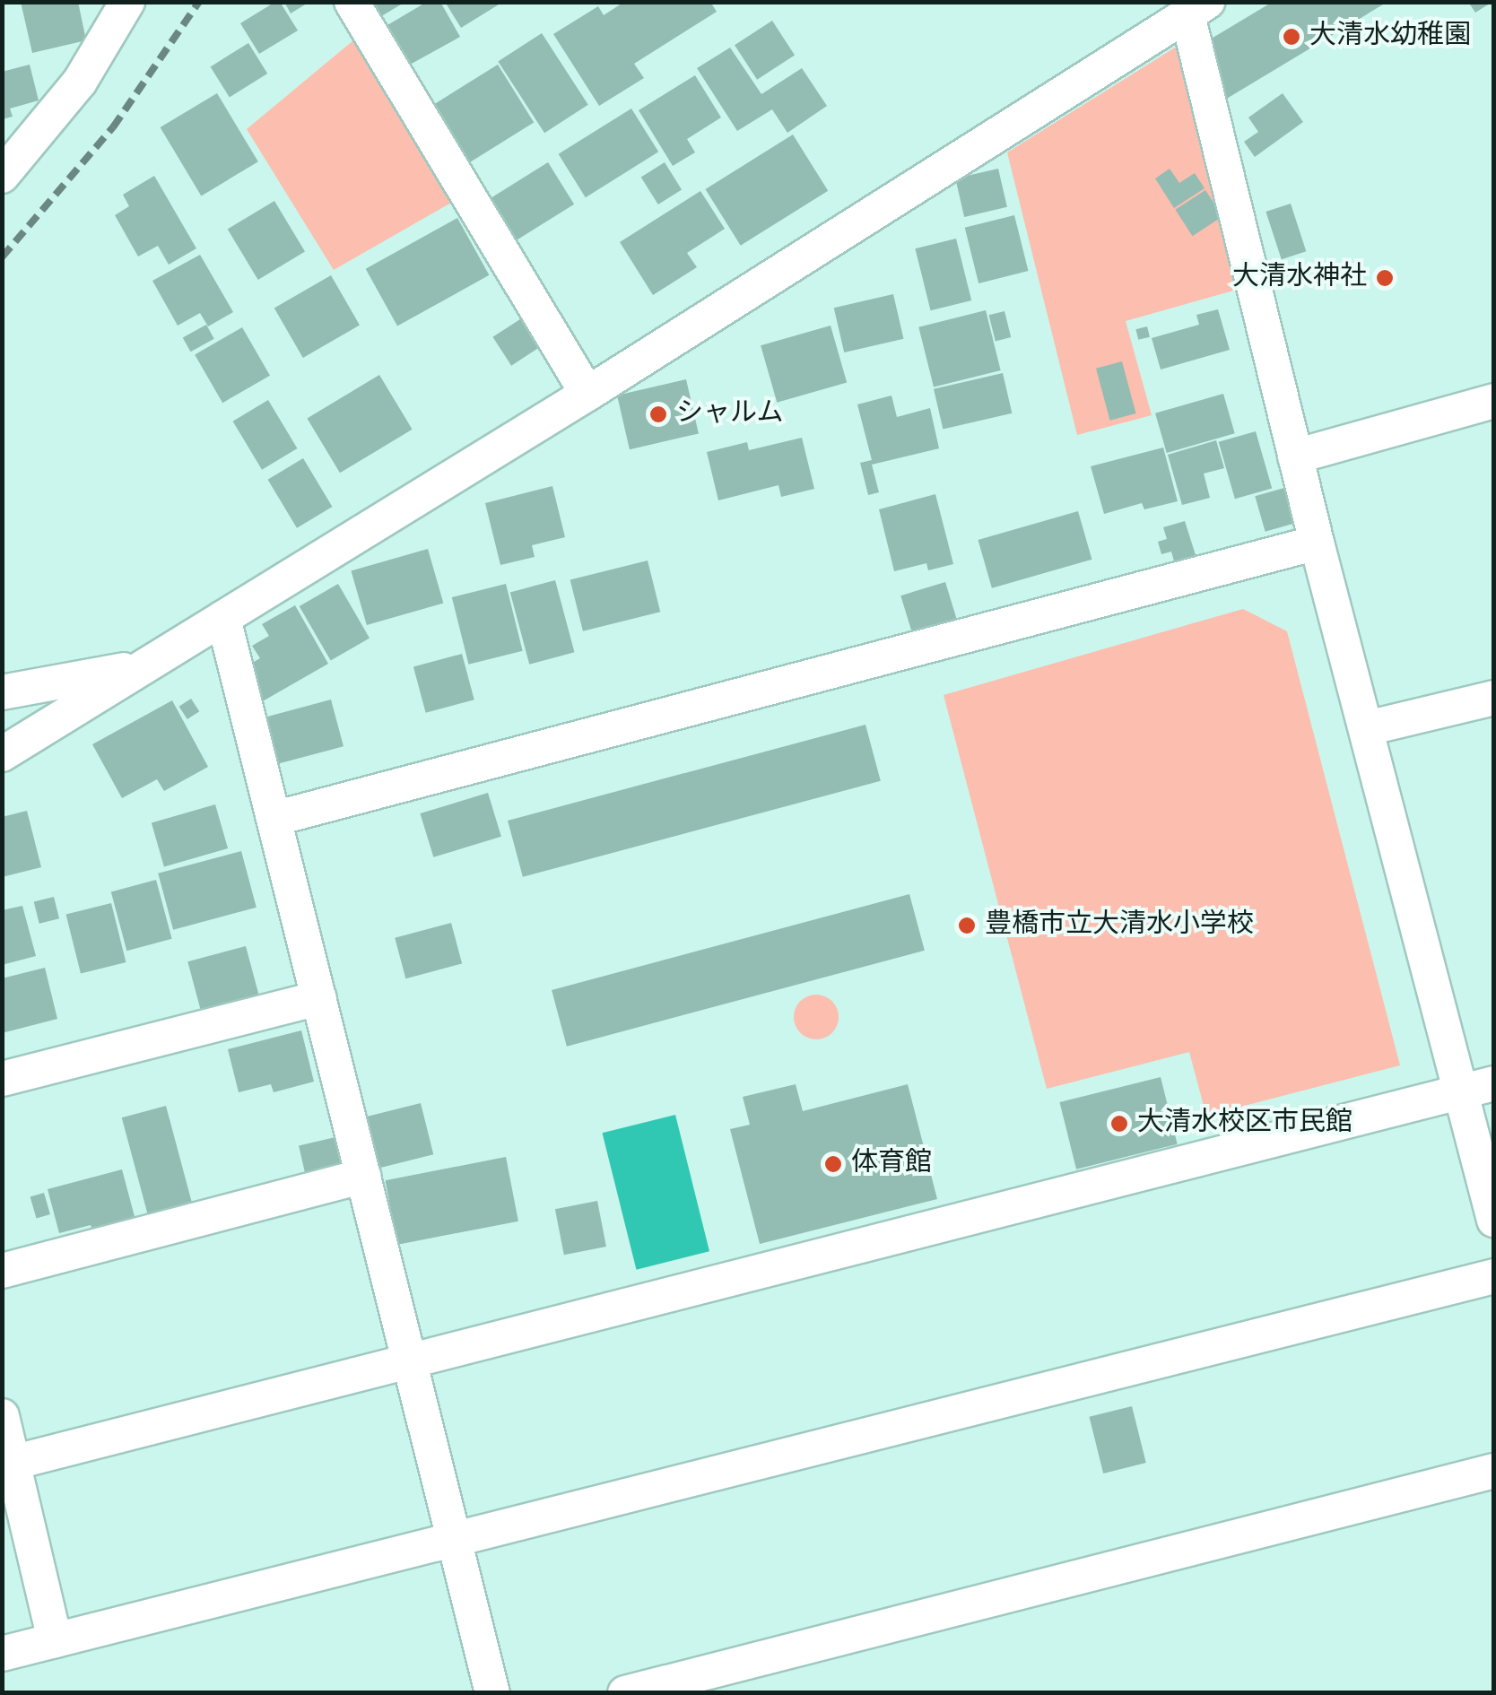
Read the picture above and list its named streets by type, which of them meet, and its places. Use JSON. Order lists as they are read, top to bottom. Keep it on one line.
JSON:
{"places":["大清水幼稚園","大清水神社","シャルム","豊橋市立大清水小学校","大清水校区市民館","体育館"]}
